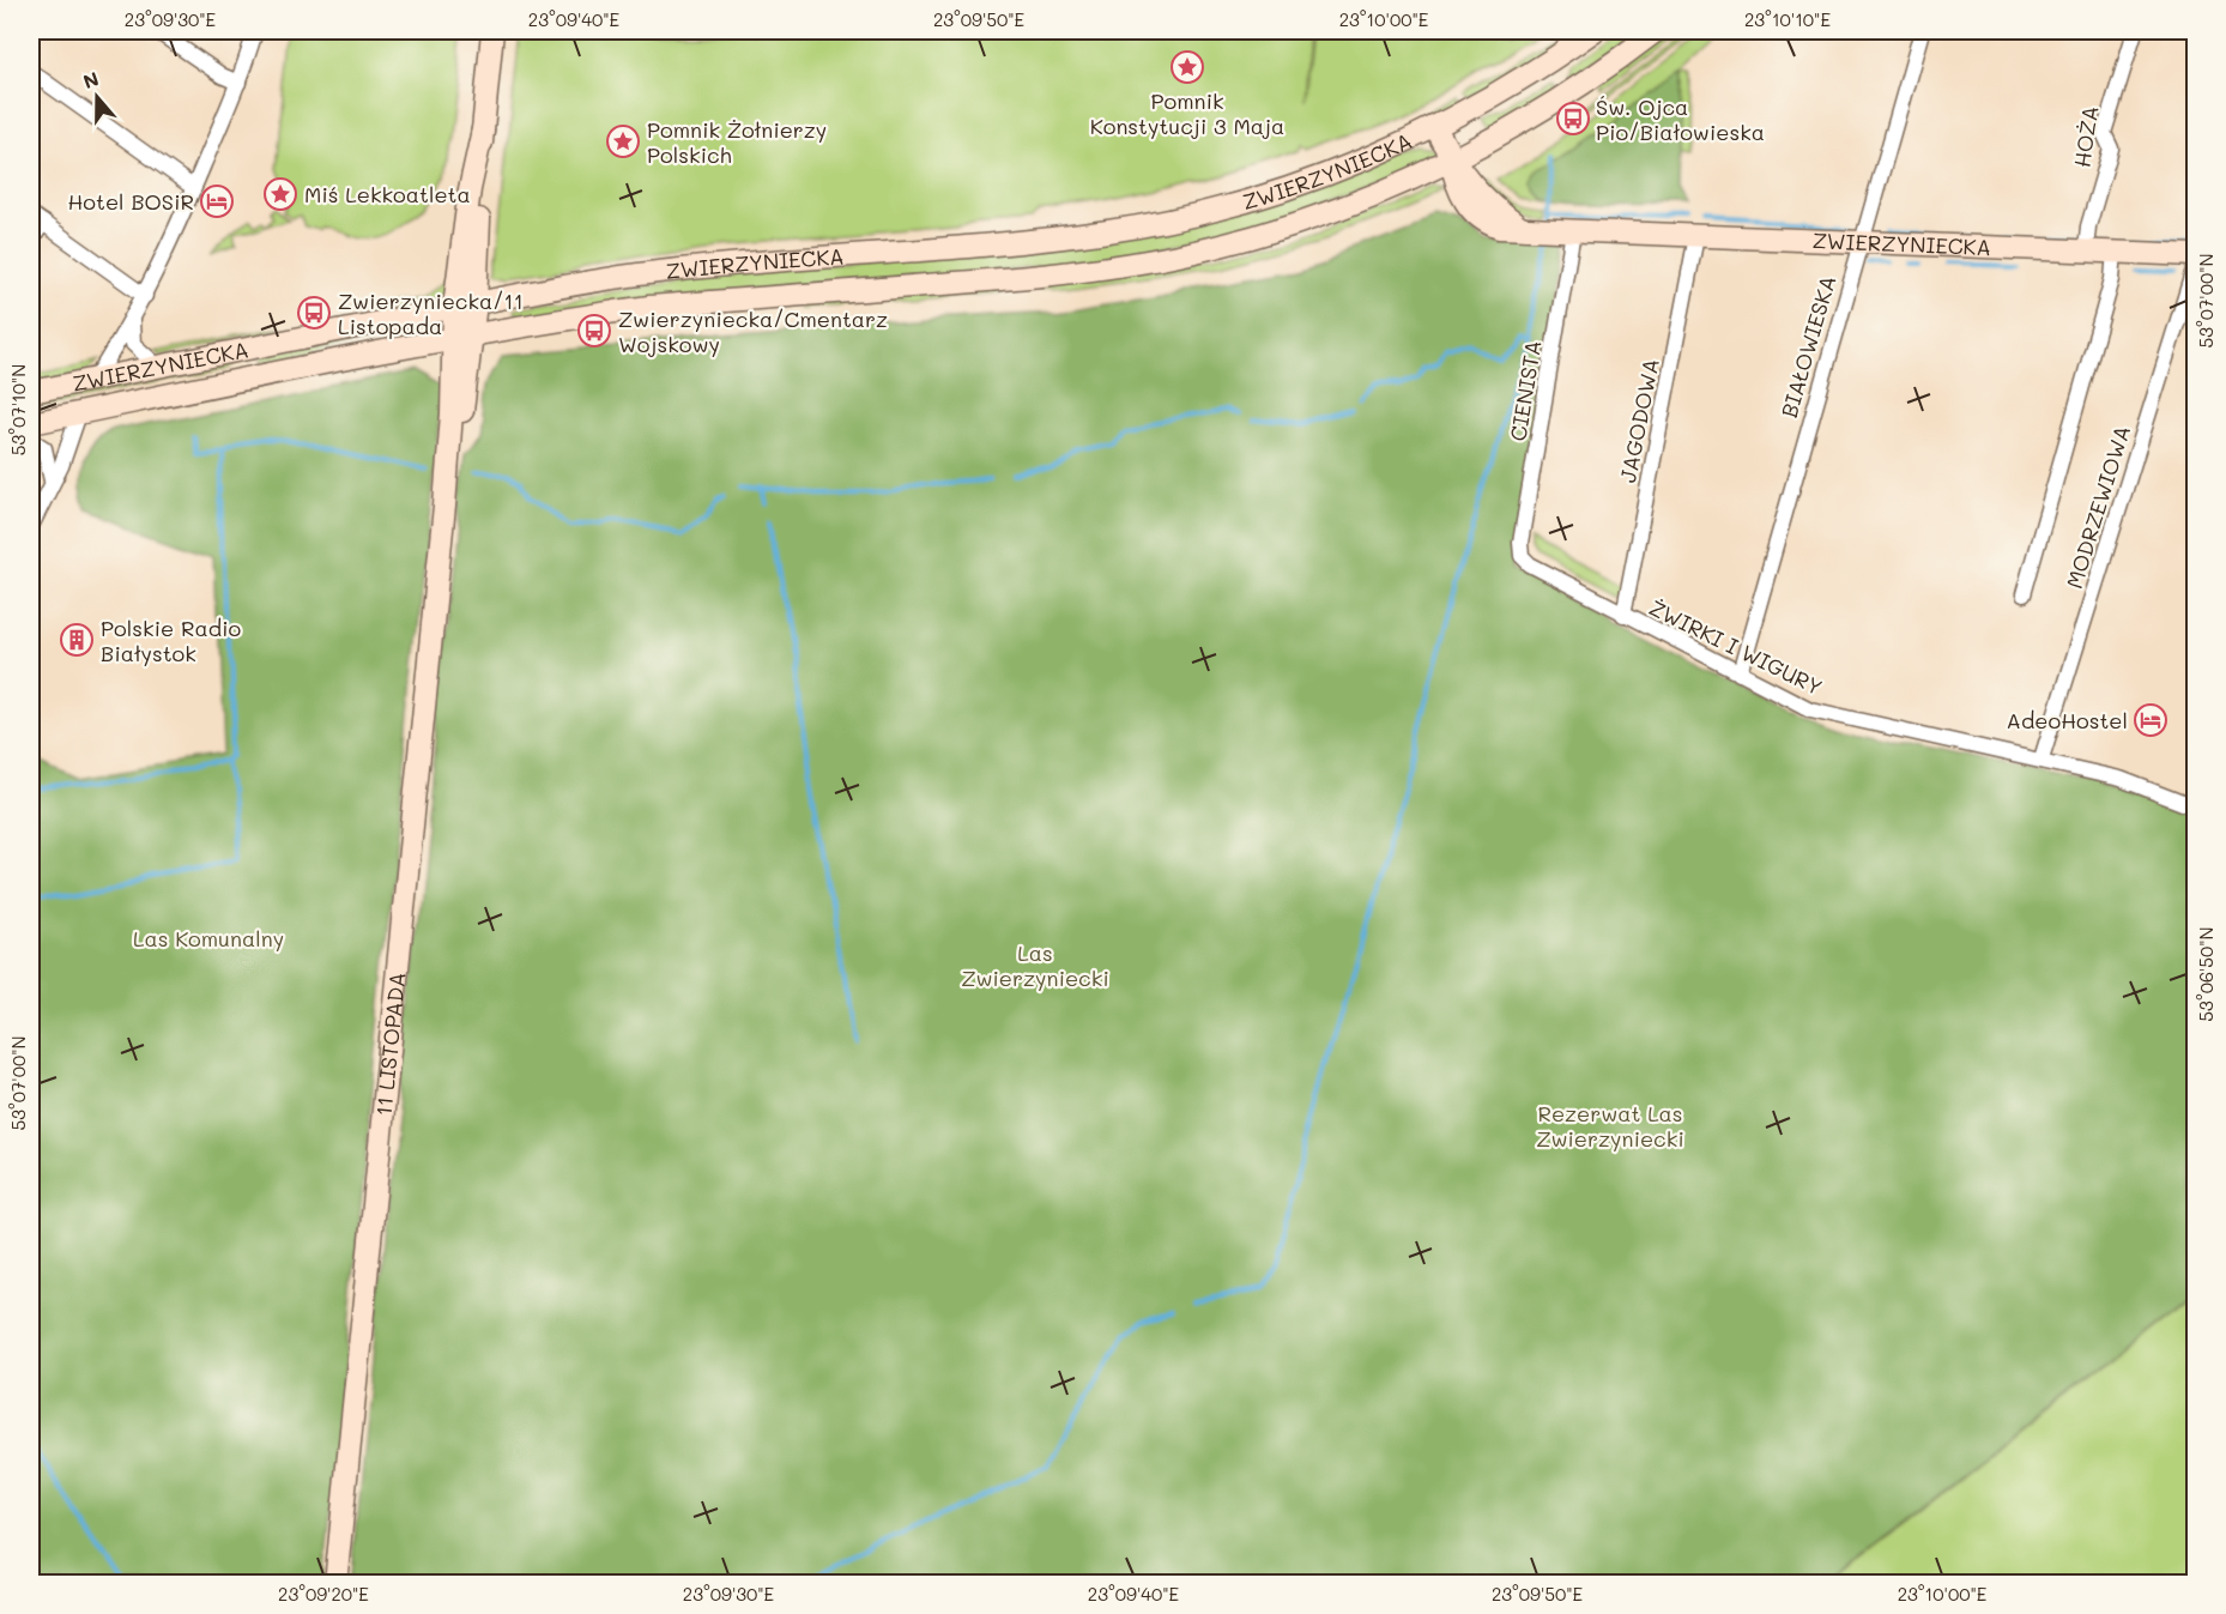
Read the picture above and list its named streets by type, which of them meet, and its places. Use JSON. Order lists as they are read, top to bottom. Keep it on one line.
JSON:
{"streets":{"main road":["ZWIERZYNIECKA","11 LISTOPADA"],"street":["HOŻA","BIAŁOWIESKA","CIENISTA","JAGODOWA","MODRZEWIOWA","ŻWIRKI I WIGURY"]},"crossings":[["HOŻA","ZWIERZYNIECKA"],["ZWIERZYNIECKA","BIAŁOWIESKA"],["ZWIERZYNIECKA","CIENISTA"],["ZWIERZYNIECKA","JAGODOWA"],["ZWIERZYNIECKA","11 LISTOPADA"],["BIAŁOWIESKA","ŻWIRKI I WIGURY"],["CIENISTA","ŻWIRKI I WIGURY"],["JAGODOWA","ŻWIRKI I WIGURY"],["MODRZEWIOWA","ŻWIRKI I WIGURY"]],"parks":["Las Komunalny","Las Zwierzyniecki","Rezerwat Las Zwierzyniecki"],"places":{"place":["Pomnik Konstytucji 3 Maja","Pomnik Żołnierzy Polskich","Miś Lekkoatleta"],"bus stop":["Św. Ojca Pio/Białowieska","Zwierzyniecka/11 Listopada","Zwierzyniecka/Cmentarz Wojskowy"],"hotel":["Hotel BOSiR","AdeoHostel"],"building":["Polskie Radio Białystok"]},"north":"top","coordinates":["23°09'30\"E","23°09'40\"E","23°09'50\"E","23°10'00\"E","23°10'10\"E","53°07'00\"N","53°07'10\"N","53°06'50\"N","23°09'20\"E"]}
